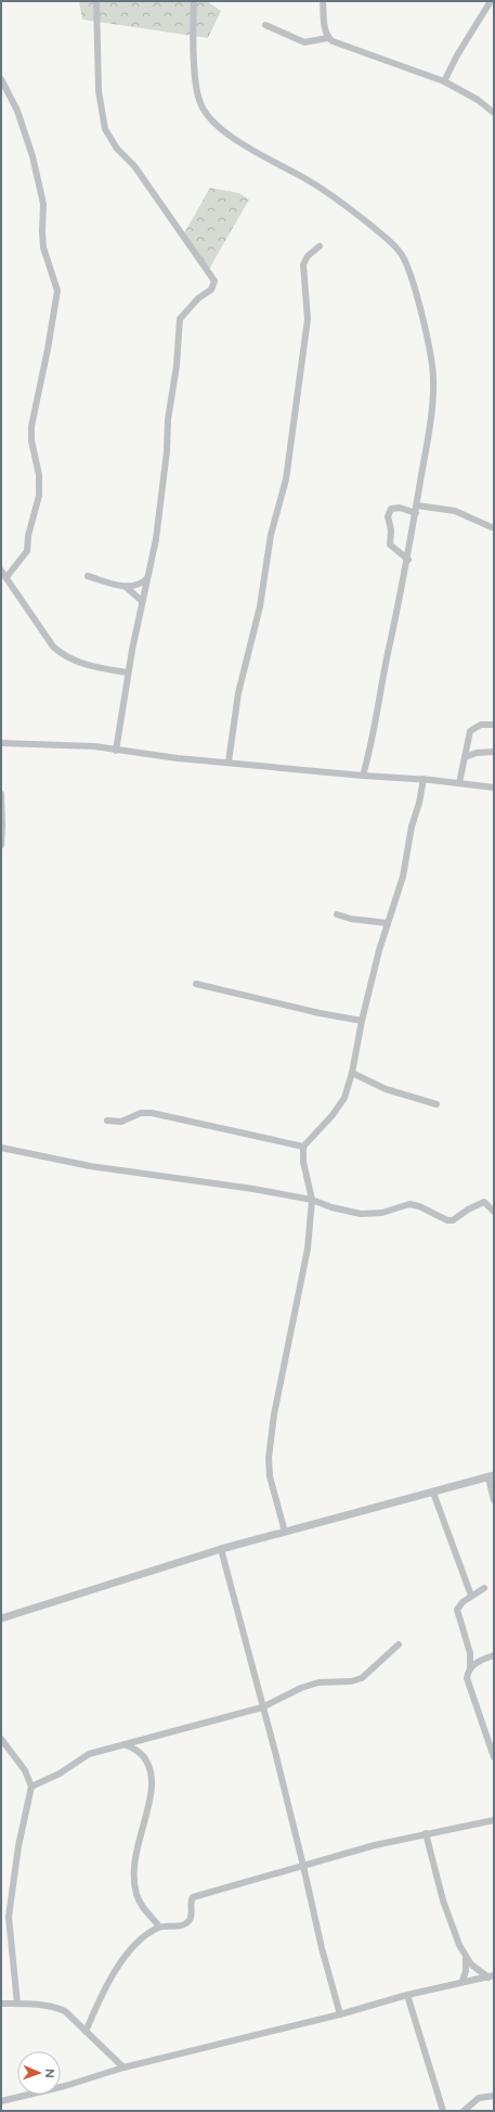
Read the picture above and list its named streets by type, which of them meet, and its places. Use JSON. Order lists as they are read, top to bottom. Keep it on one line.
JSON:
{"north":"right"}
